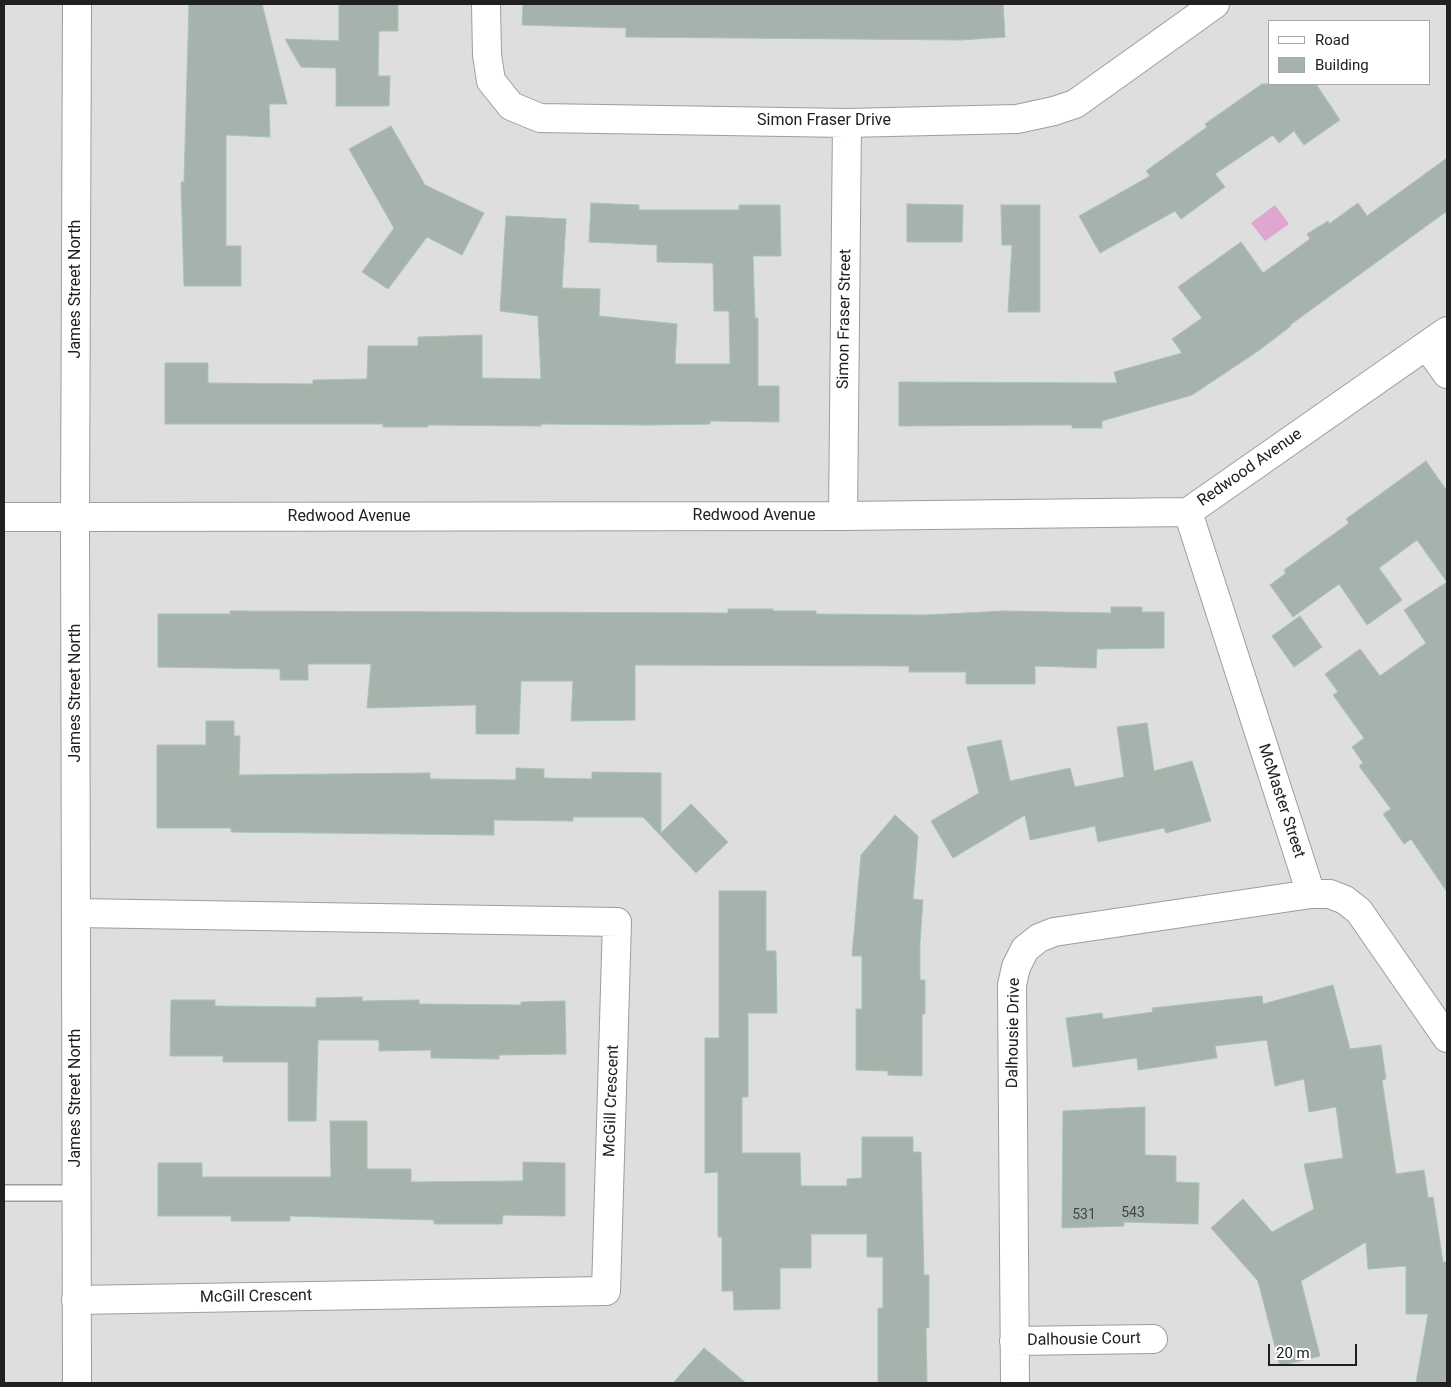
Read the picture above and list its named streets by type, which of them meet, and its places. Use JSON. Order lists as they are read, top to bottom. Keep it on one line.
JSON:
{"streets":{"street":["Simon Fraser Drive","James Street North","Simon Fraser Street","Redwood Avenue","McMaster Street","Dalhousie Drive","McGill Crescent","Dalhousie Court"]},"crossings":[["Simon Fraser Drive","Simon Fraser Street"],["James Street North","Redwood Avenue"],["James Street North","McGill Crescent"],["Simon Fraser Street","Redwood Avenue"],["Redwood Avenue","McMaster Street"],["McMaster Street","Dalhousie Drive"],["Dalhousie Drive","Dalhousie Court"]],"house_numbers":["543","531"],"legend":["Road","Building"],"scale_bar":"20 m"}
